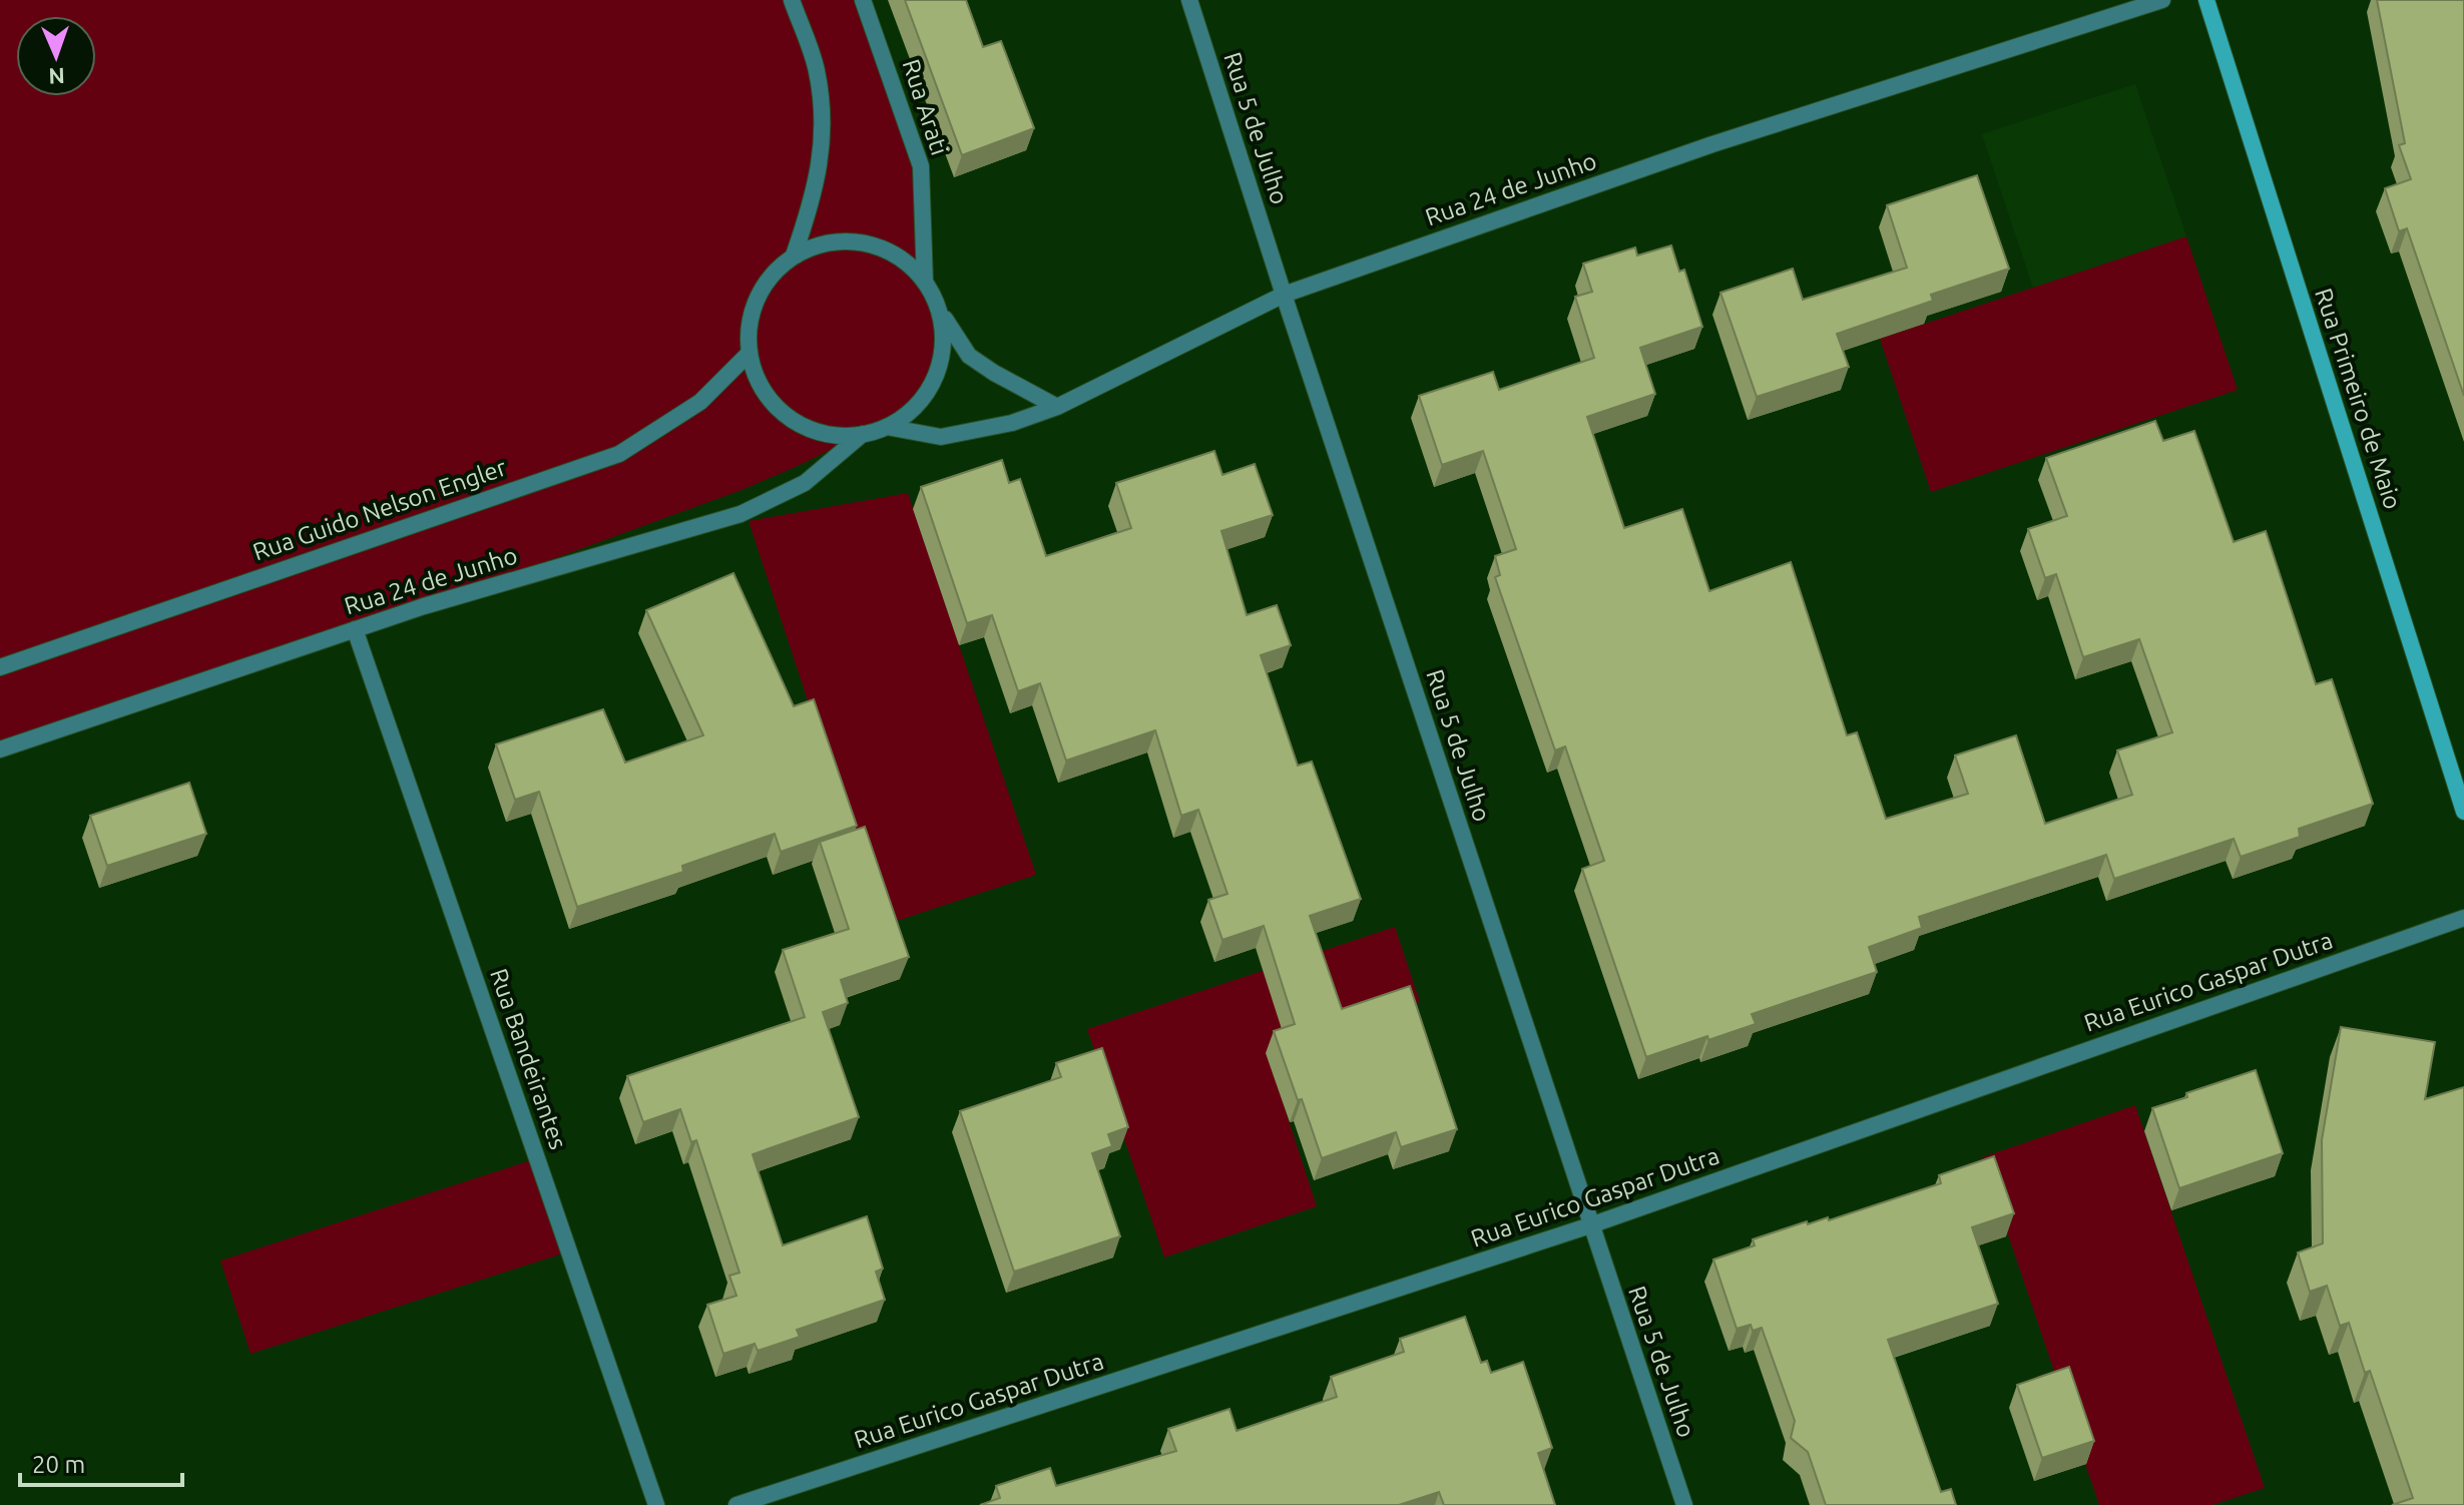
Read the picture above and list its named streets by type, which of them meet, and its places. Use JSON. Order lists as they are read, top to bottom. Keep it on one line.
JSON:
{"streets":{"street":["Rua Arati","Rua 5 de Julho","Rua 24 de Junho","Rua Primeiro de Maio","Rua Guido Nelson Engler","Rua Eurico Gaspar Dutra","Rua Bandeirantes"]},"crossings":[["Rua Arati","Rua 24 de Junho"],["Rua Arati","Rua Guido Nelson Engler"],["Rua 5 de Julho","Rua 24 de Junho"],["Rua 5 de Julho","Rua Eurico Gaspar Dutra"],["Rua 24 de Junho","Rua Guido Nelson Engler"],["Rua 24 de Junho","Rua Bandeirantes"]],"scale_bar":"20 m","north":"bottom"}
